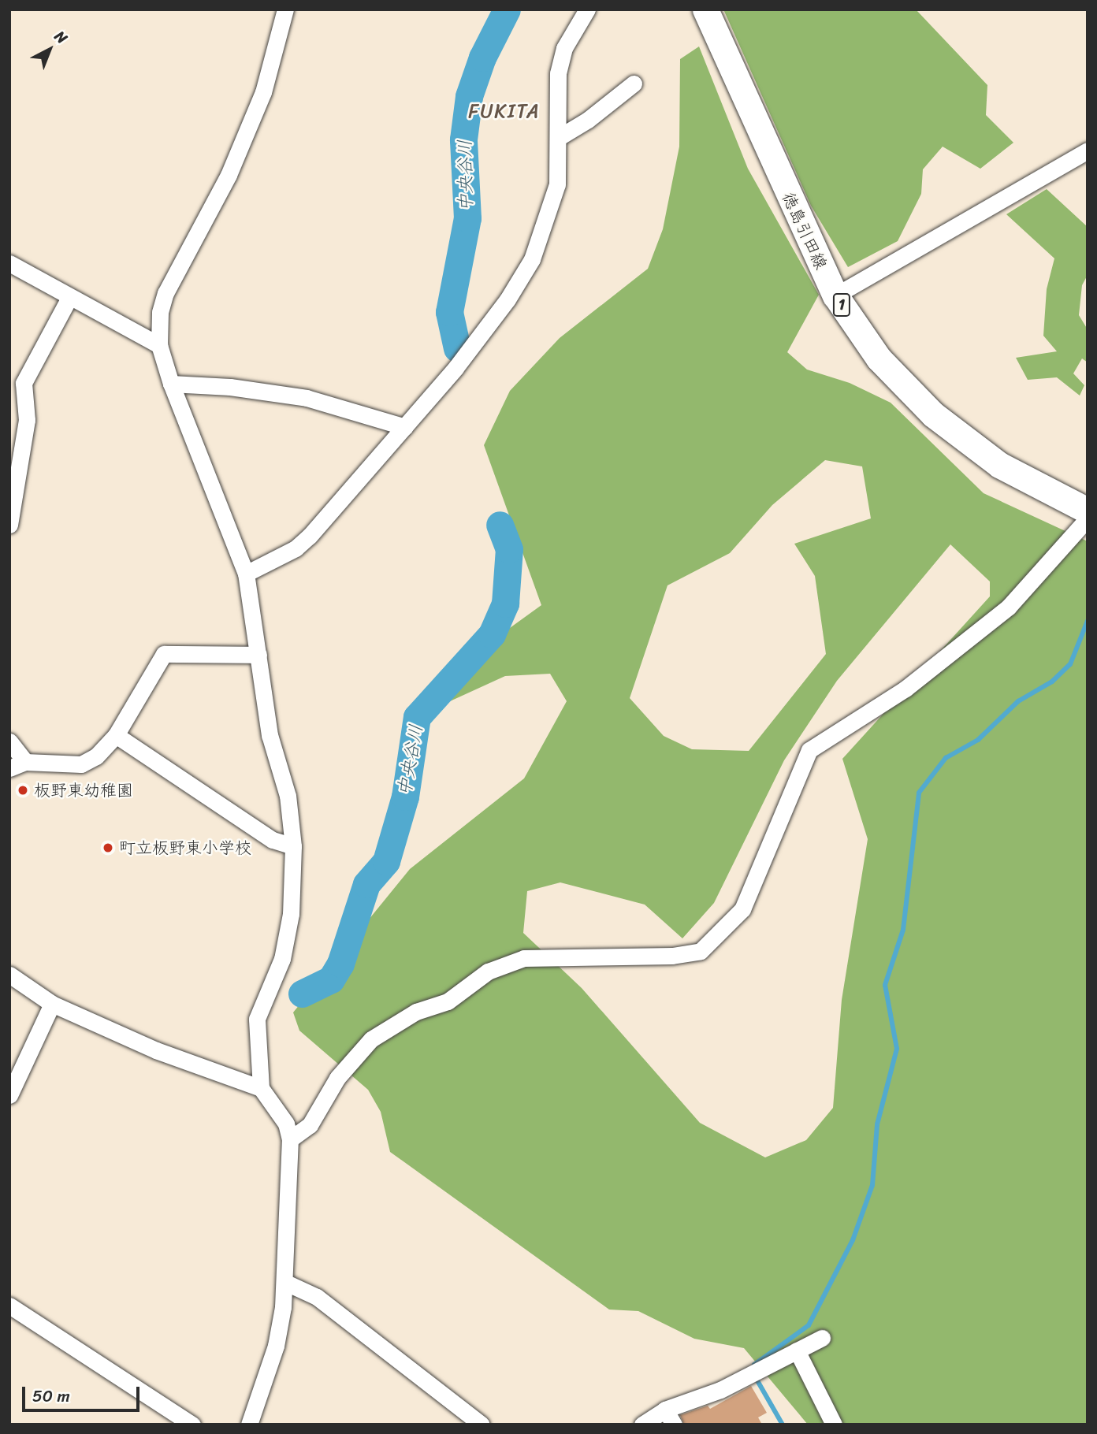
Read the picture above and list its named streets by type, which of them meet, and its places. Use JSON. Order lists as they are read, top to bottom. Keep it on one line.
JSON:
{"streets":{"main road":["徳島引田線","1"]},"districts":["FUKITA"],"water":["中央谷川"],"places":["板野東幼稚園","町立板野東小学校"],"scale_bar":"50 m","north":"top right"}
